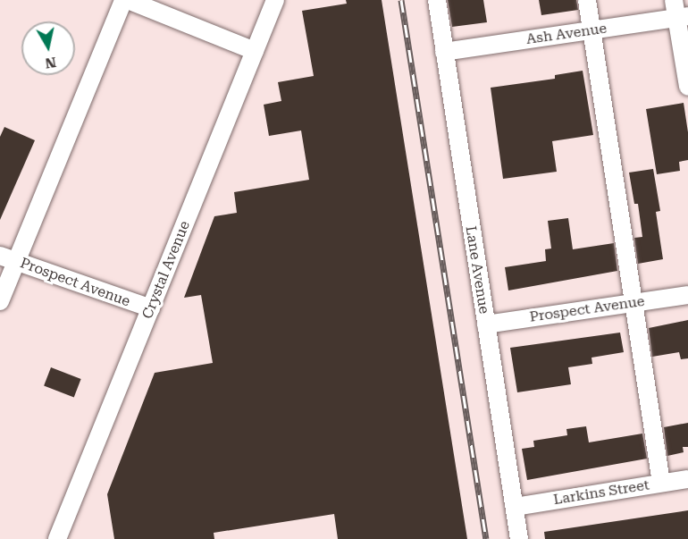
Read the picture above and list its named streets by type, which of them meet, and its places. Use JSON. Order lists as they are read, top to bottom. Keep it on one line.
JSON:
{"streets":{"street":["Ash Avenue","Crystal Avenue","Lane Avenue","Prospect Avenue","Larkins Street"]},"crossings":[["Ash Avenue","Lane Avenue"],["Crystal Avenue","Prospect Avenue"],["Lane Avenue","Prospect Avenue"],["Lane Avenue","Larkins Street"]],"north":"bottom"}
